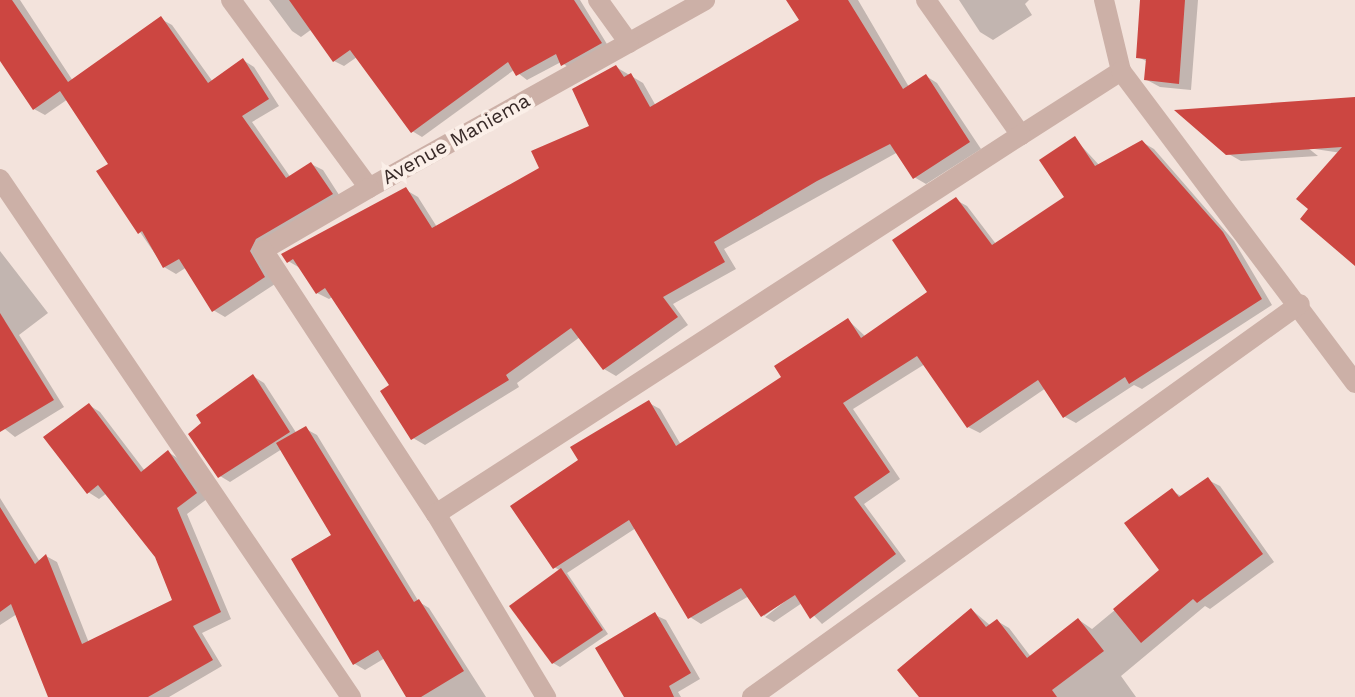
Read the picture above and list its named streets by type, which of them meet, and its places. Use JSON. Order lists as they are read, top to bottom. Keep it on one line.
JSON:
{"streets":{"street":["Avenue Maniema"]}}
